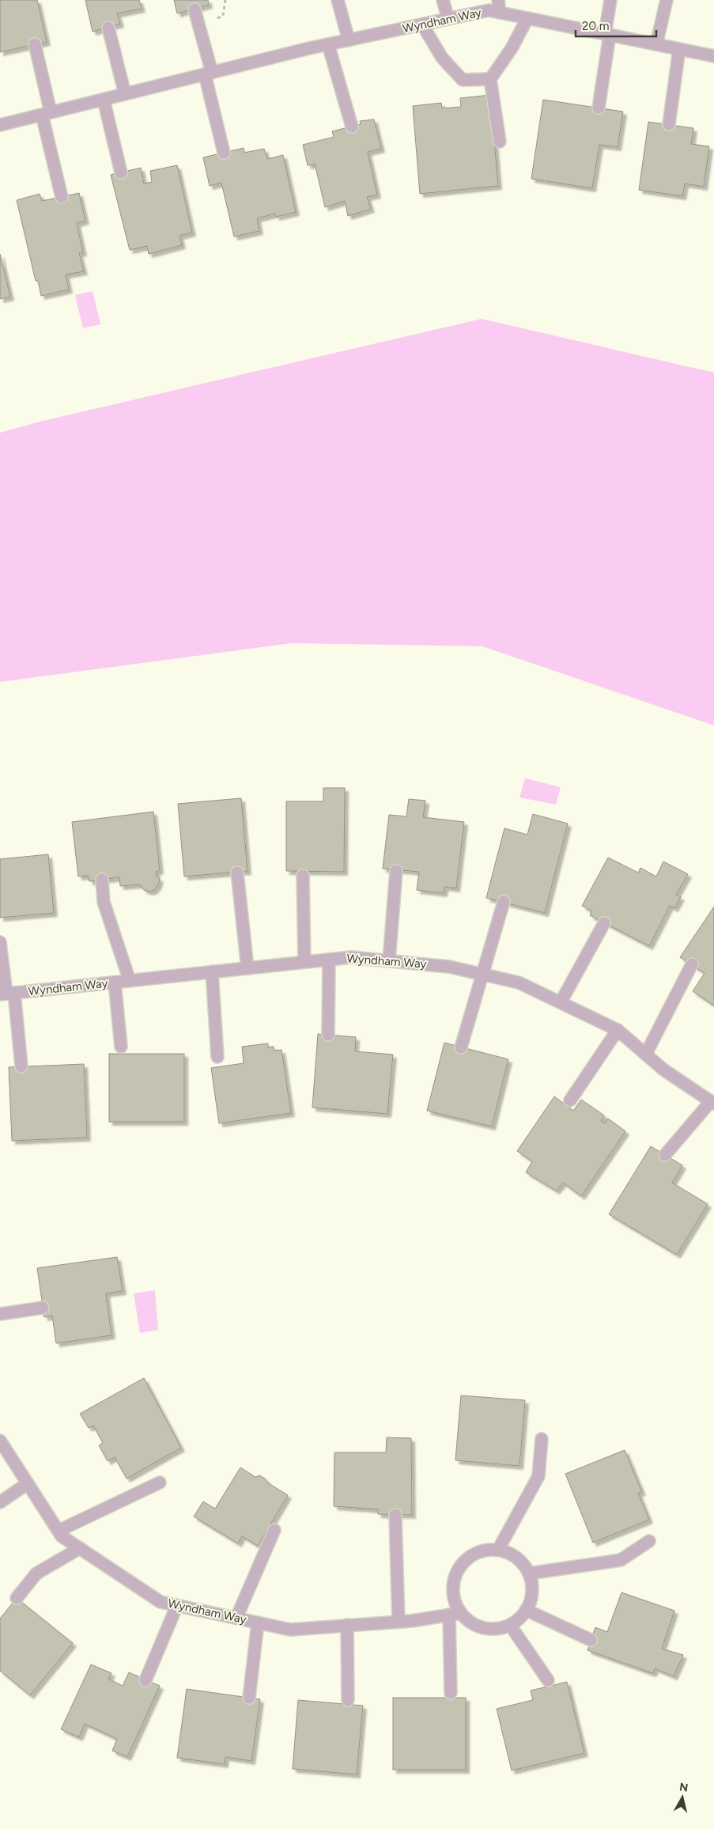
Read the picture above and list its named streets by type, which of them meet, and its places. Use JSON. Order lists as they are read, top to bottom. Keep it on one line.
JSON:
{"streets":{"street":["Wyndham Way"]},"scale_bar":"20 m","north":"top"}
